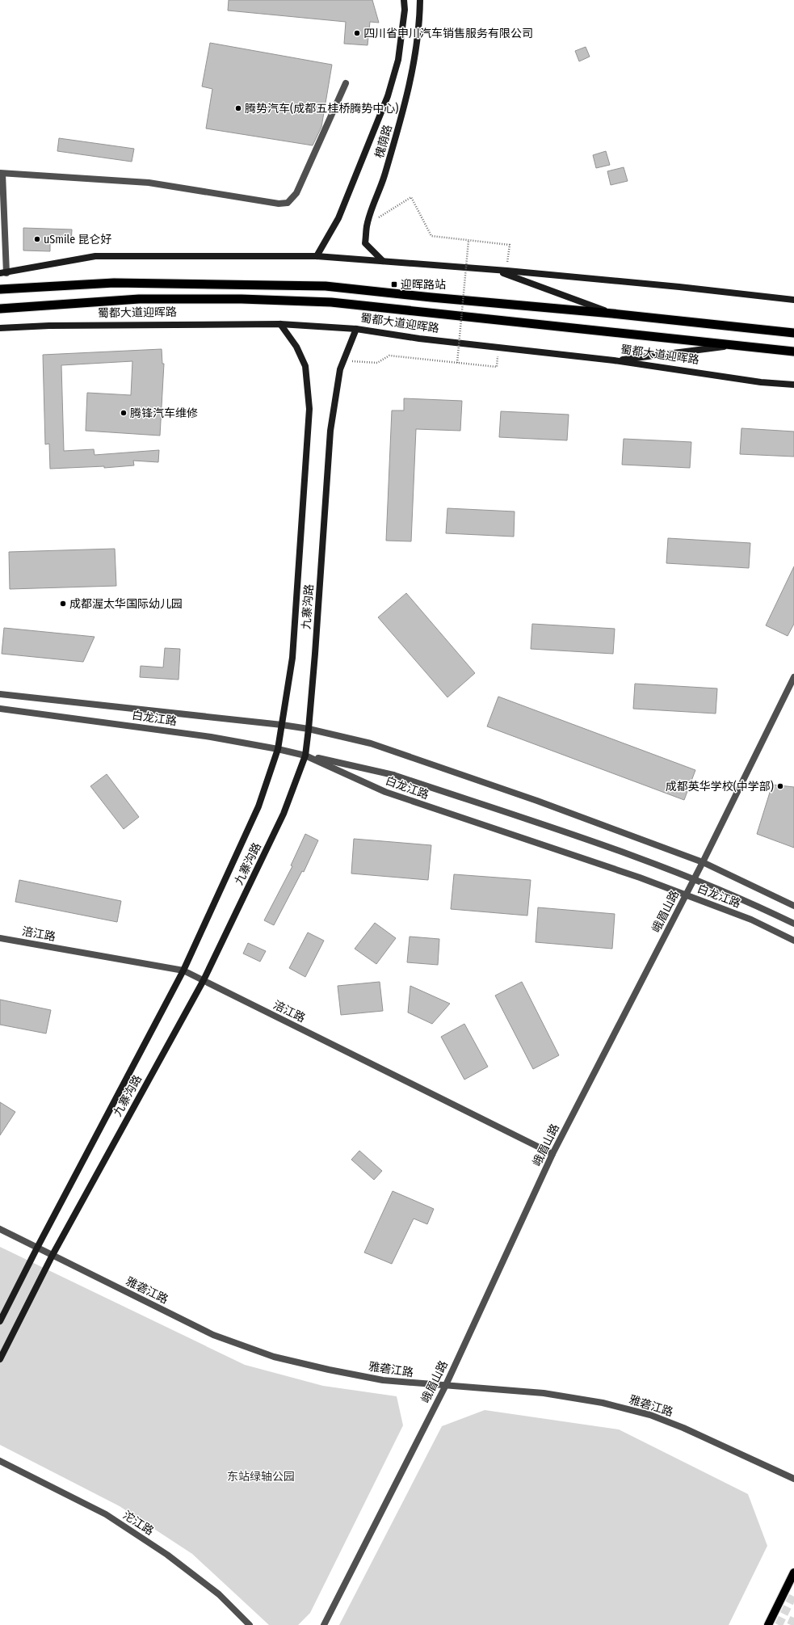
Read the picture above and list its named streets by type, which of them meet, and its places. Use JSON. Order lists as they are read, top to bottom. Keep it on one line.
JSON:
{"streets":{"highway":["蜀都大道迎晖路"],"main road":["槐荫路","九寨沟路"],"street":["白龙江路","峨眉山路","涪江路","雅砻江路","沱江路"]},"crossings":[["蜀都大道迎晖路","九寨沟路"],["九寨沟路","白龙江路"],["九寨沟路","涪江路"],["九寨沟路","雅砻江路"],["白龙江路","峨眉山路"],["峨眉山路","涪江路"],["峨眉山路","雅砻江路"]],"parks":["东站绿轴公园"],"places":{"other":["四川省申川汽车销售服务有限公司","腾势汽车(成都五桂桥腾势中心)","uSmile 昆仑好","腾锋汽车维修","成都渥太华国际幼儿园","成都英华学校(中学部)"],"transit":["迎晖路站"]}}
